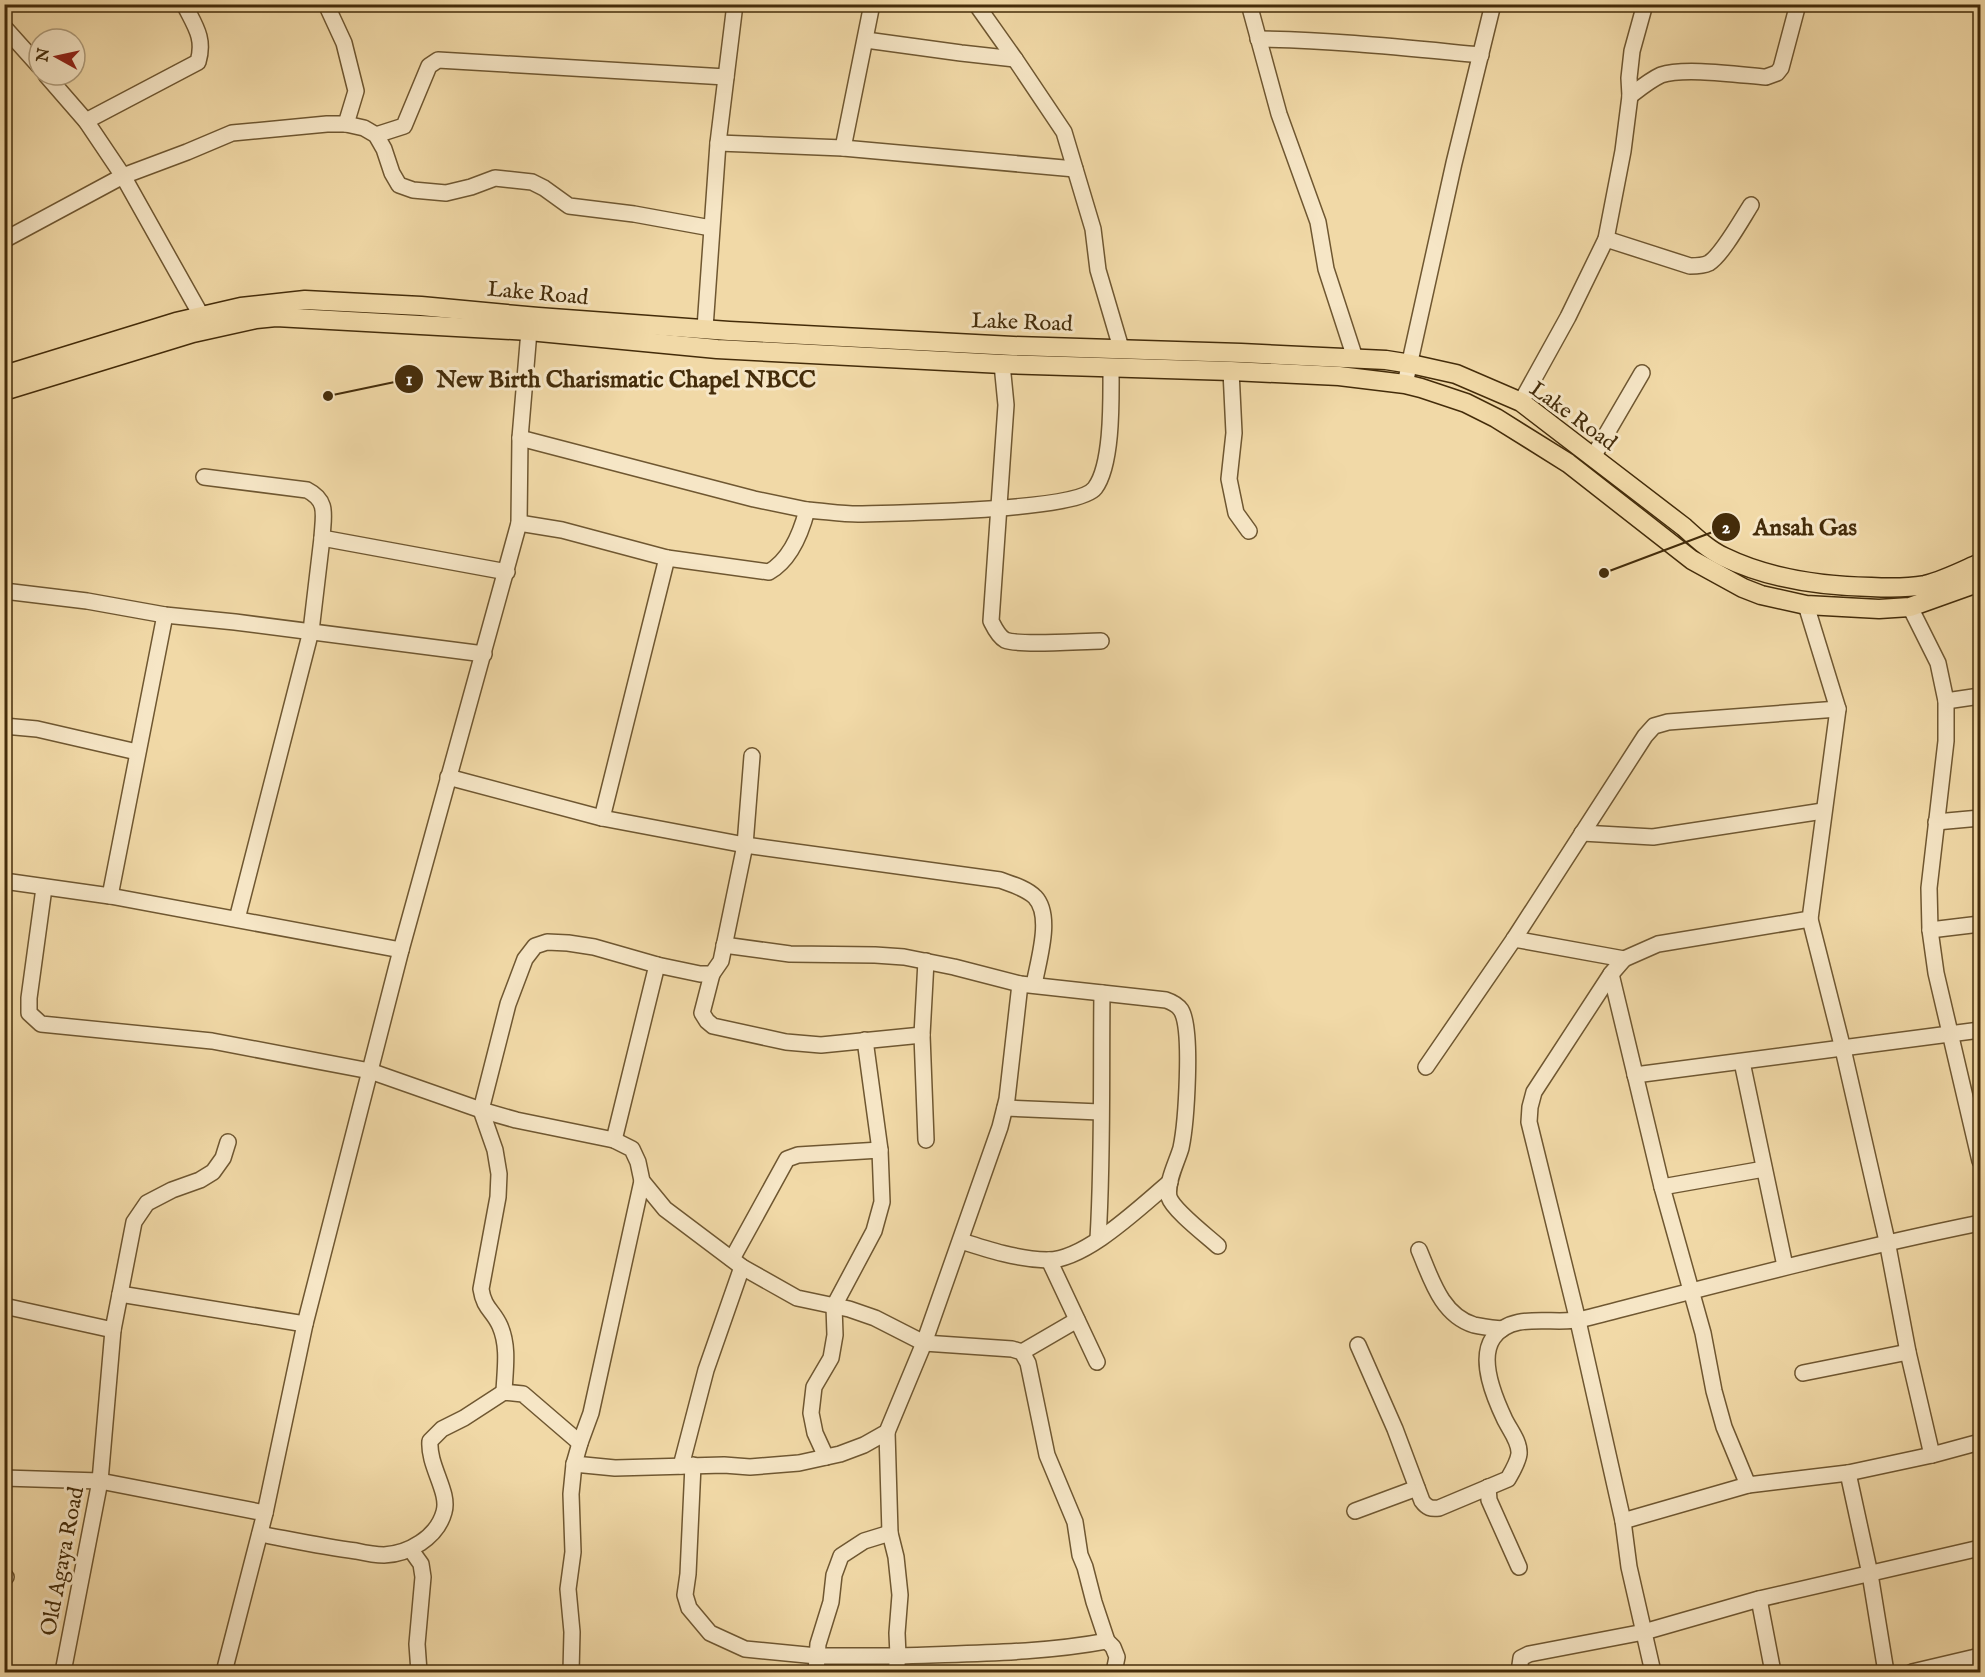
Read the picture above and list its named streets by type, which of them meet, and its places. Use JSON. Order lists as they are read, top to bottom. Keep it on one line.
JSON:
{"streets":{"main road":["Lake Road"],"street":["Old Agaya Road"]},"places":["New Birth Charismatic Chapel NBCC","Ansah Gas"],"north":"left"}
